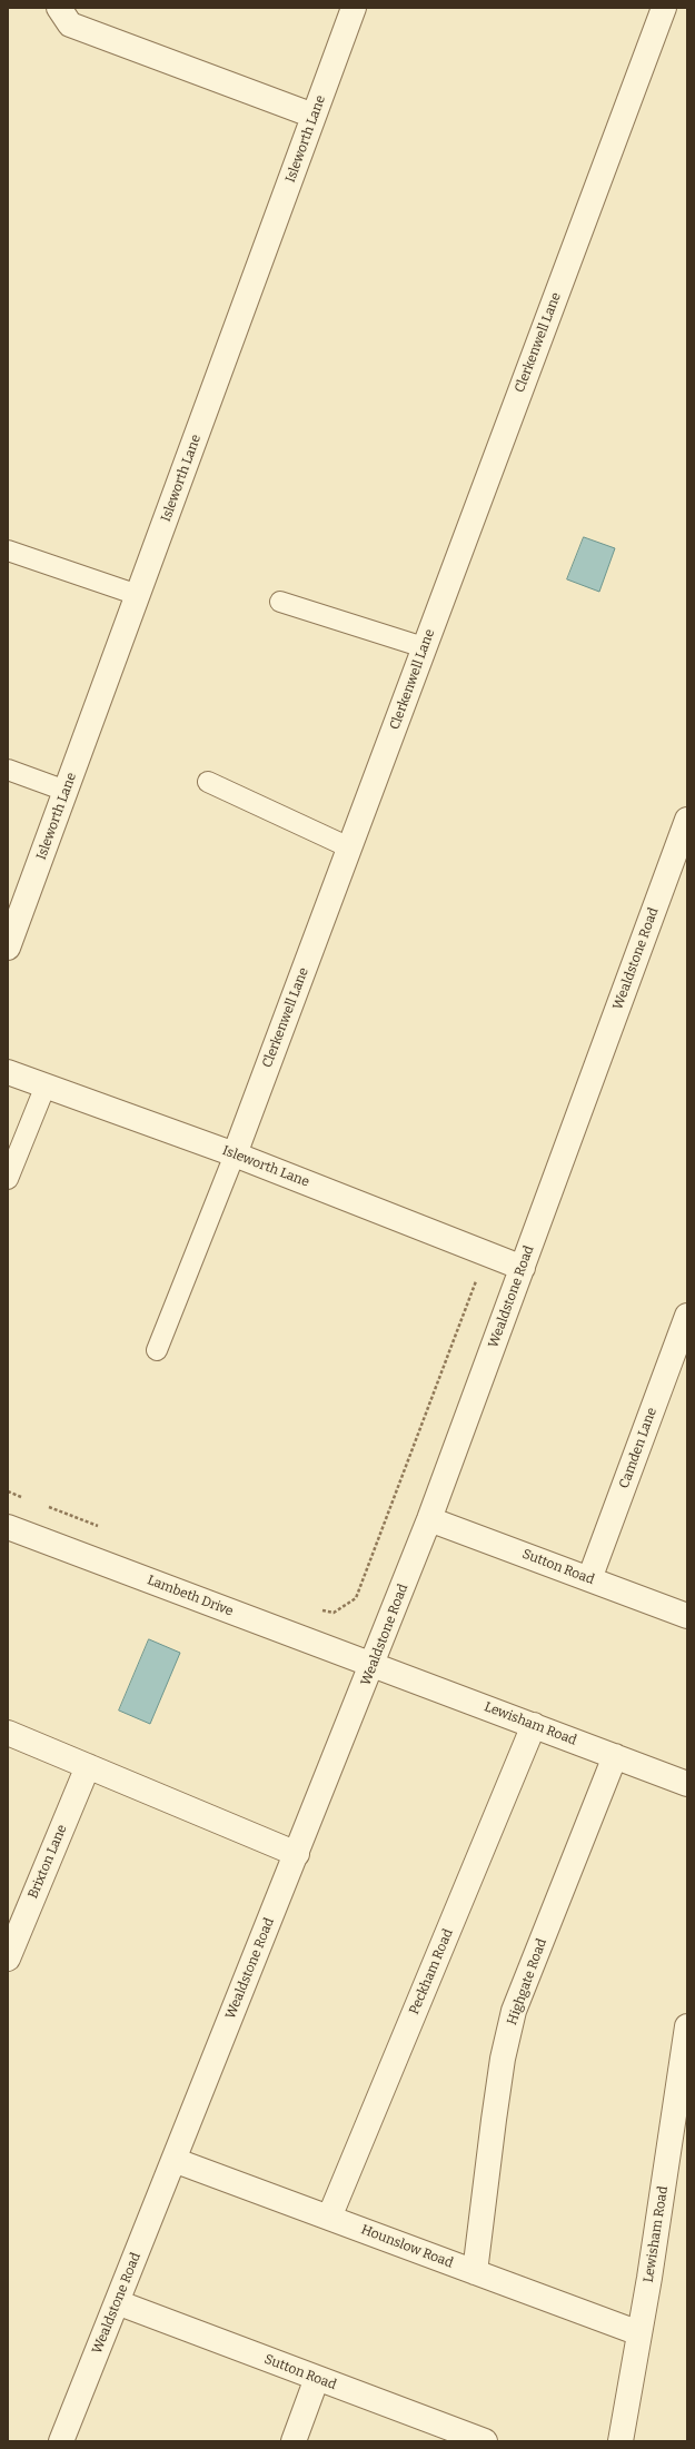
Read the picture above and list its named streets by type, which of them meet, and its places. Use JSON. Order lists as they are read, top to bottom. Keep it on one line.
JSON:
{"streets":{"street":["Isleworth Lane","Clerkenwell Lane","Wealdstone Road","Camden Lane","Sutton Road","Lambeth Drive","Lewisham Road","Brixton Lane","Peckham Road","Highgate Road","Hounslow Road"]},"crossings":[["Isleworth Lane","Clerkenwell Lane"],["Isleworth Lane","Wealdstone Road"],["Wealdstone Road","Sutton Road"],["Wealdstone Road","Lambeth Drive"],["Wealdstone Road","Lewisham Road"],["Wealdstone Road","Hounslow Road"],["Camden Lane","Sutton Road"],["Lambeth Drive","Lewisham Road"],["Lewisham Road","Peckham Road"],["Lewisham Road","Highgate Road"],["Lewisham Road","Hounslow Road"],["Peckham Road","Hounslow Road"],["Highgate Road","Hounslow Road"]]}
